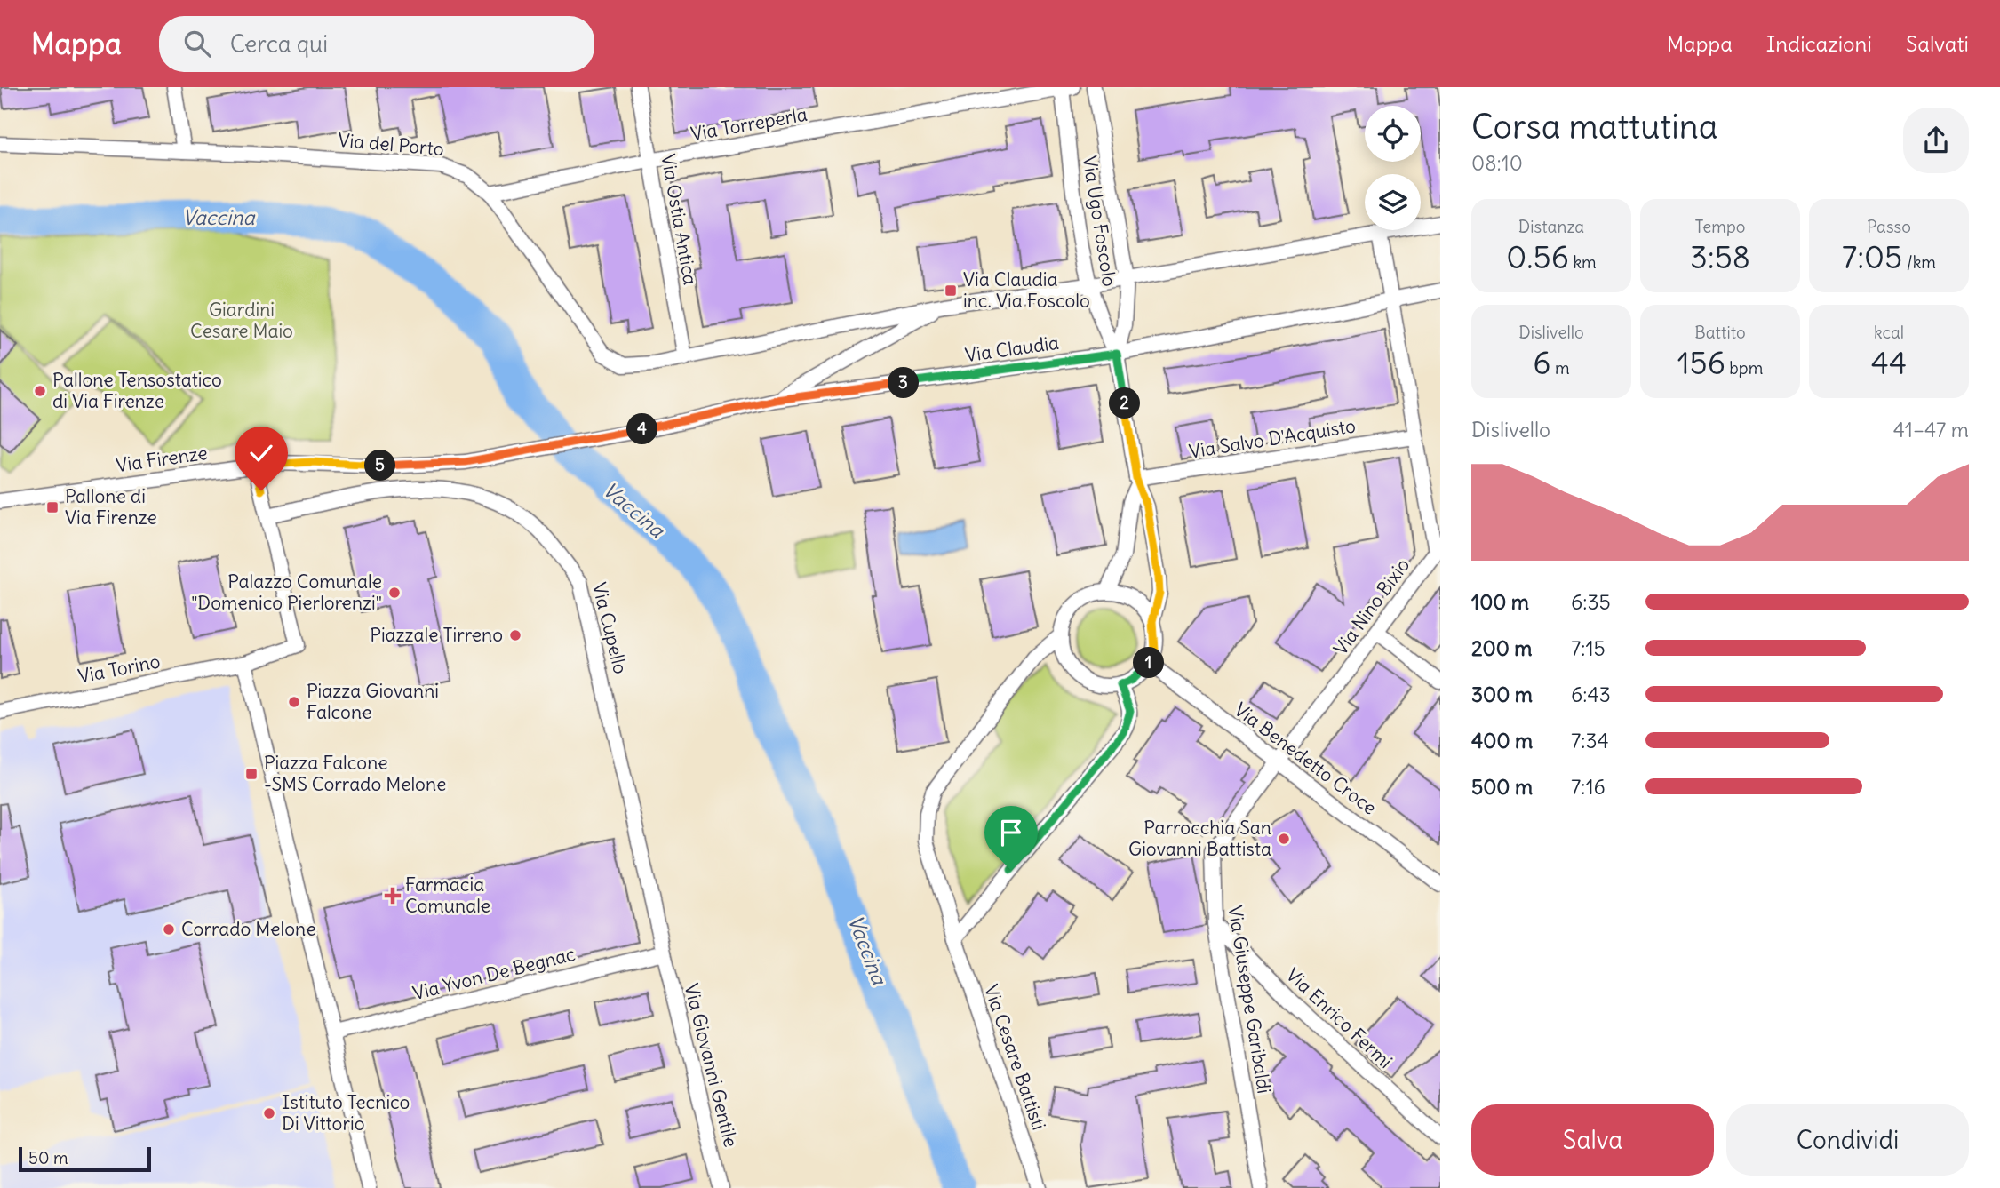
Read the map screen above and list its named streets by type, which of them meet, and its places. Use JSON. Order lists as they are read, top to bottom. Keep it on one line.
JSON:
{"streets":{"street":["Via Torreperla","Via del Porto","Via Ostia Antica","Via Ugo Foscolo","Via Claudia","Via Salvo D'Acquisto","Via Firenze","Via Nino Bixio","Via Cupello","Via Torino","Via Benedetto Croce","Via Yvon De Begnac","Via Giuseppe Garibaldi","Via Enrico Fermi","Via Cesare Battisti","Via Giovanni Gentile"]},"crossings":[["Via Torreperla","Via del Porto"],["Via Torreperla","Via Ostia Antica"],["Via Torreperla","Via Ugo Foscolo"],["Via del Porto","Via Ostia Antica"],["Via Ugo Foscolo","Via Claudia"],["Via Ugo Foscolo","Via Salvo D'Acquisto"],["Via Ugo Foscolo","Via Benedetto Croce"],["Via Ugo Foscolo","Via Cesare Battisti"],["Via Claudia","Via Firenze"],["Via Claudia","Via Nino Bixio"],["Via Salvo D'Acquisto","Via Nino Bixio"],["Via Nino Bixio","Via Benedetto Croce"],["Via Nino Bixio","Via Giuseppe Garibaldi"],["Via Cupello","Via Yvon De Begnac"],["Via Cupello","Via Giovanni Gentile"],["Via Benedetto Croce","Via Giuseppe Garibaldi"],["Via Benedetto Croce","Via Cesare Battisti"],["Via Yvon De Begnac","Via Giovanni Gentile"],["Via Giuseppe Garibaldi","Via Enrico Fermi"]],"water":["Vaccina"],"parks":["Giardini Cesare Maio"],"places":{"transit":["Via Claudia inc. Via Foscolo","Pallone di Via Firenze","Piazza Falcone -SMS Corrado Melone"],"other":["Pallone Tensostatico di Via Firenze","Palazzo Comunale \"Domenico Pierlorenzi\"","Piazzale Tirreno","Piazza Giovanni Falcone","Parrocchia San Giovanni Battista","Corrado Melone","Istituto Tecnico Di Vittorio"],"health":["Farmacia Comunale"]},"scale_bar":"50 m","page":{"header":"Mappa","search":"Cerca qui","nav":["Mappa","Indicazioni","Salvati"],"heading":["Corsa mattutina","08:10"],"stats":[["Distanza","0.56 km"],["Tempo","3:58"],["Passo","7:05 /km"],["Dislivello","6 m"],["Battito","156 bpm"],["kcal","44"]],"pins":["3","2","4","5","1"],"chart":["Dislivello","41–47 m"],"list":[{"name":"100 m","note":"6:35"},{"name":"200 m","note":"7:15"},{"name":"300 m","note":"6:43"},{"name":"400 m","note":"7:34"},{"name":"500 m","note":"7:16"}],"buttons":["Salva","Condividi"],"scale":"50 m"}}
